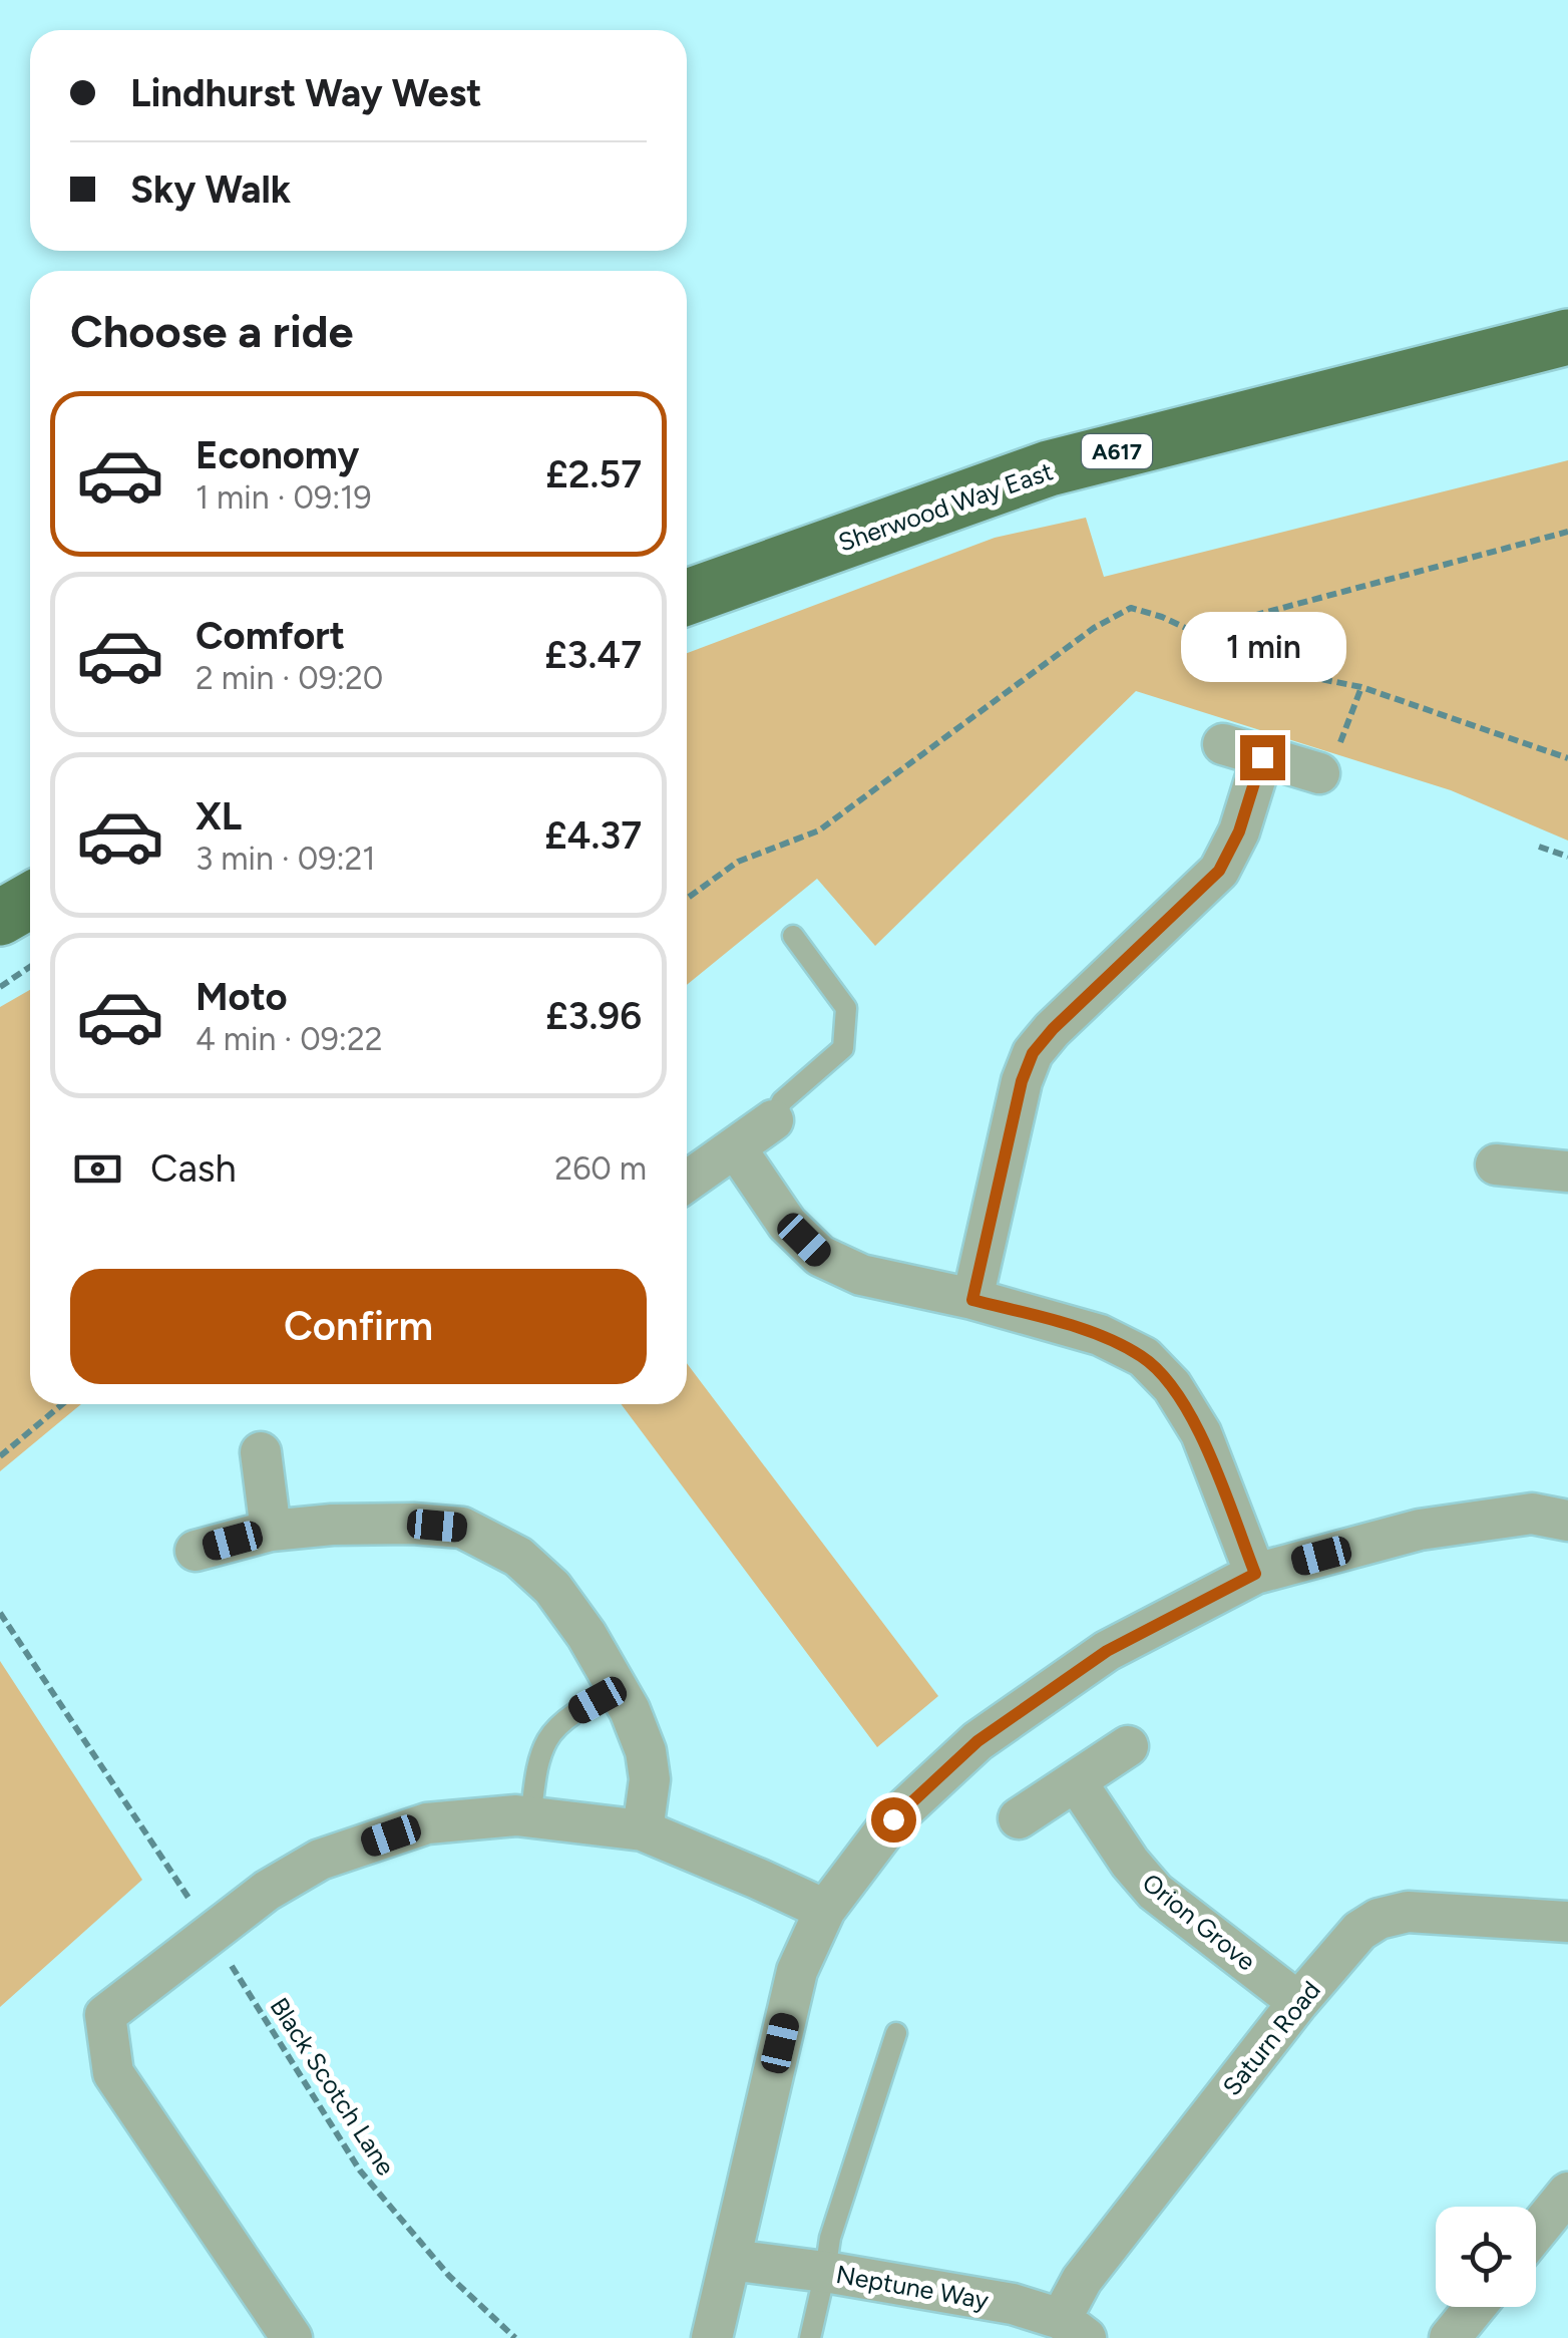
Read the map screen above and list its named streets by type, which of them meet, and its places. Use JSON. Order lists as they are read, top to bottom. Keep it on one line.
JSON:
{"streets":{"highway":["A617","Sherwood Way East"],"street":["Orion Grove","Saturn Road","Neptune Way"],"path":["Black Scotch Lane"]},"crossings":[["Orion Grove","Saturn Road"],["Saturn Road","Neptune Way"]],"page":{"banner":["Lindhurst Way West","Sky Walk"],"heading":"Choose a ride","list":[{"name":"Economy","note":"1 min · 09:19","value":"£2.57"},{"name":"Comfort","note":"2 min · 09:20","value":"£3.47"},{"name":"XL","note":"3 min · 09:21","value":"£4.37"},{"name":"Moto","note":"4 min · 09:22","value":"£3.96"}],"bubble":"1 min","pay":["Cash","260 m"],"buttons":"Confirm"}}
